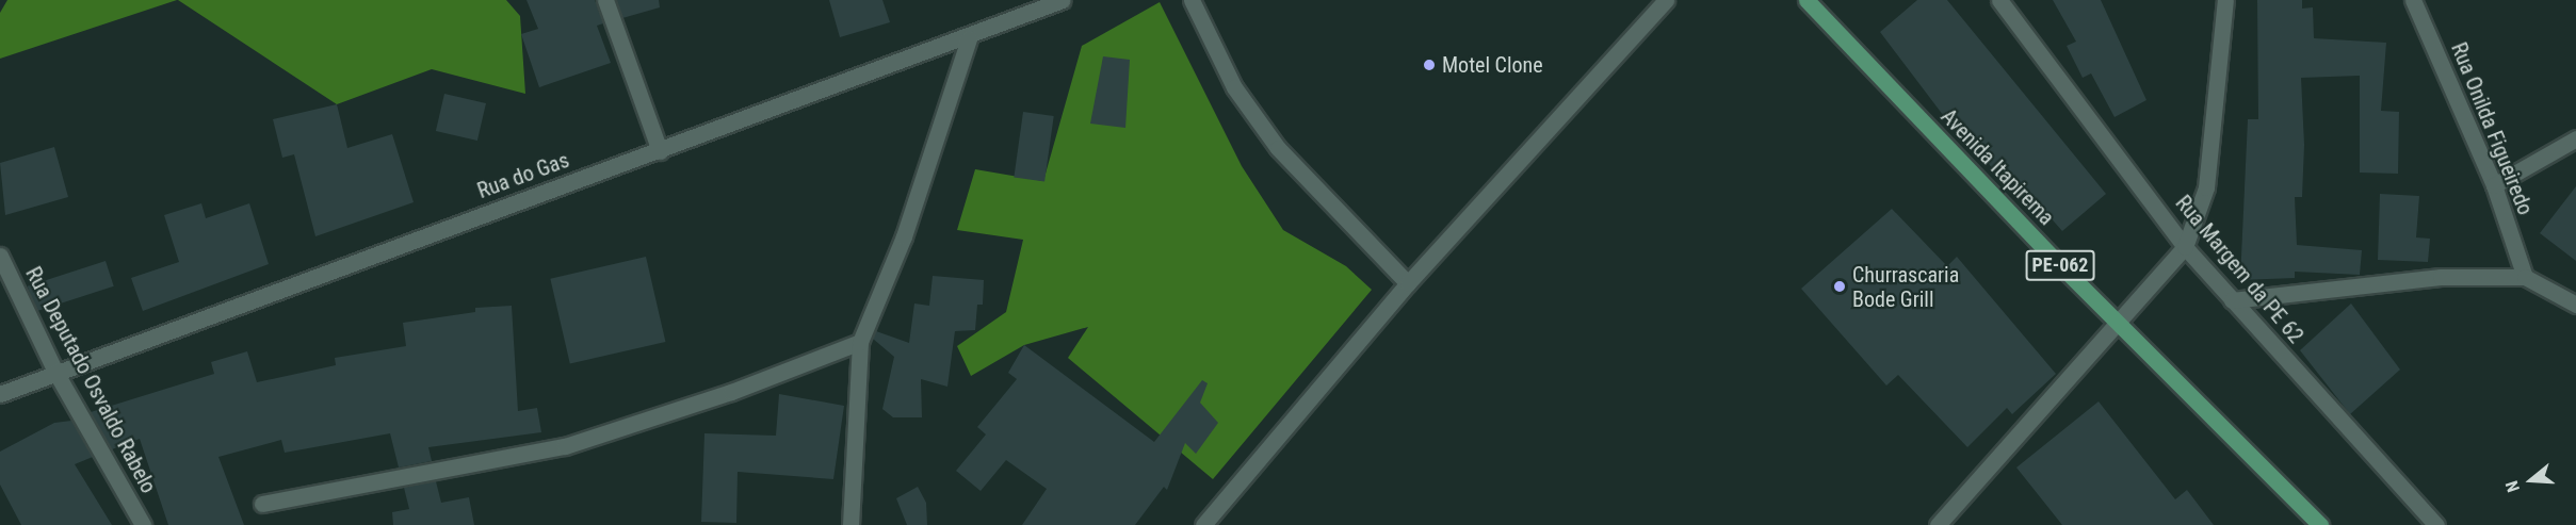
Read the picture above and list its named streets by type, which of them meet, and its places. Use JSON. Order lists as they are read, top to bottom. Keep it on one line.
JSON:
{"streets":{"main road":["Avenida Itapirema","PE-062"],"street":["Rua Onilda Figueiredo","Rua do Gas","Rua Margem da PE 62","Rua Deputado Osvaldo Rabelo"]},"crossings":[["Rua do Gas","Rua Deputado Osvaldo Rabelo"]],"places":["Motel Clone","Churrascaria Bode Grill"],"north":"left"}
